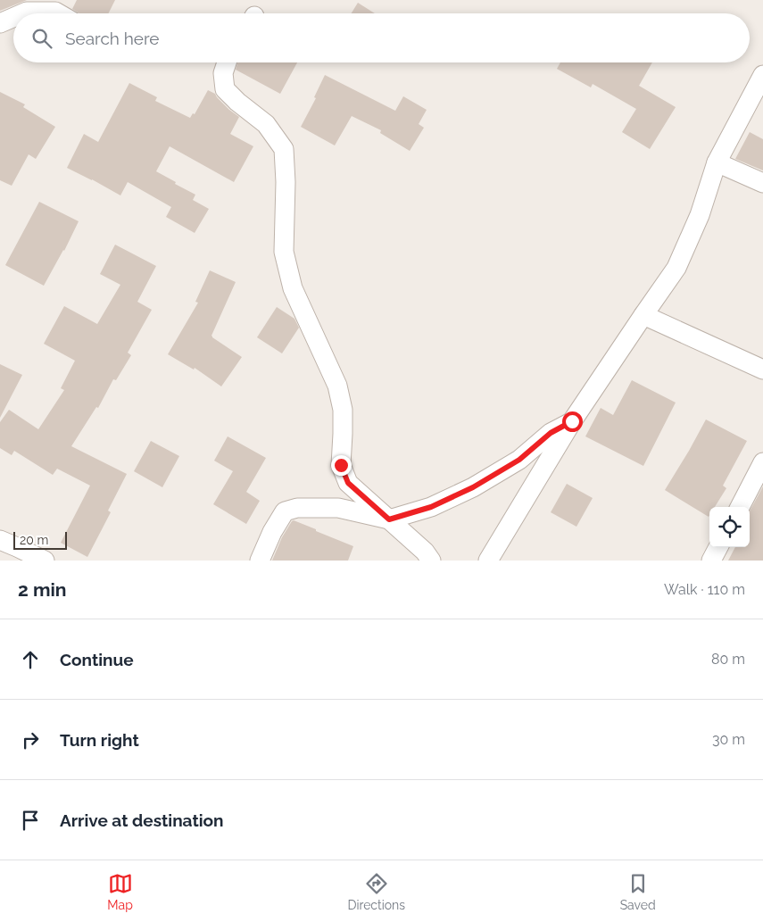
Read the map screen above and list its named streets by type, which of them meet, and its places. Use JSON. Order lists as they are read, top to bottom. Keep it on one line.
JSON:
{"scale_bar":"20 m","page":{"search":"Search here","scale":"20 m","heading":["2 min","Walk · 110 m"],"list":[["Continue","80 m"],["Turn right","30 m"],"Arrive at destination"],"nav":["Map","Directions","Saved"]}}
